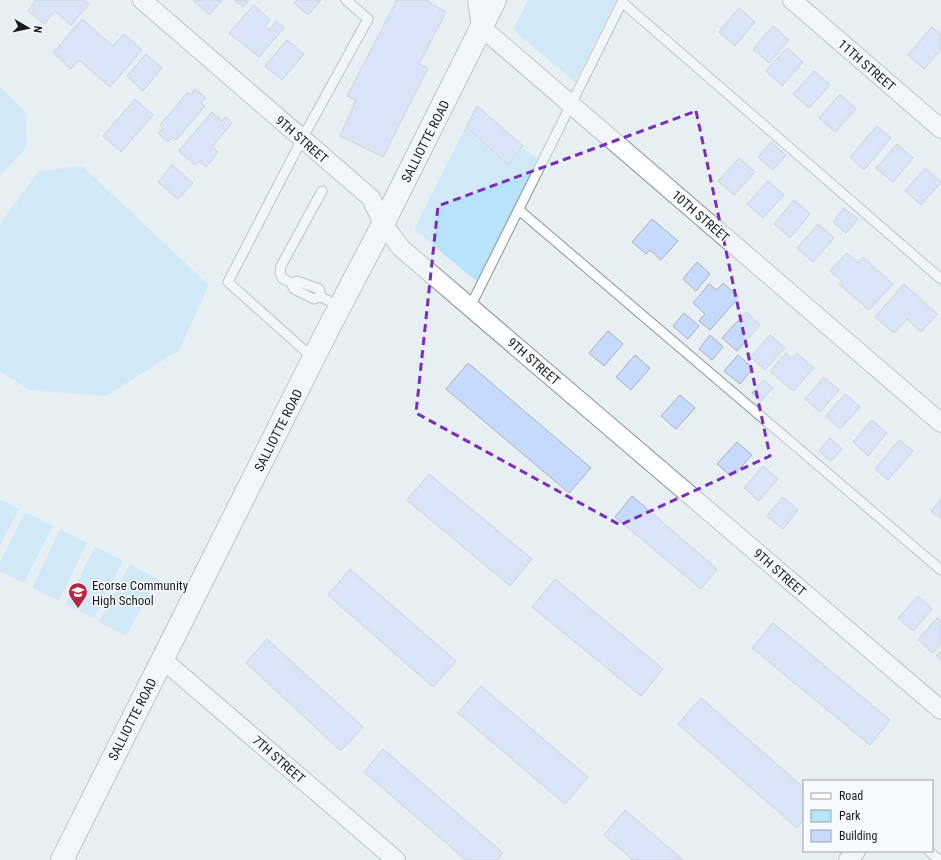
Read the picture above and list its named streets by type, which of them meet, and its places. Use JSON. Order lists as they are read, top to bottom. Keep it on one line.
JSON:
{"streets":{"street":["11TH STREET","9TH STREET","SALLIOTTE ROAD","10TH STREET","7TH STREET"]},"crossings":[["9TH STREET","SALLIOTTE ROAD"],["SALLIOTTE ROAD","10TH STREET"],["SALLIOTTE ROAD","7TH STREET"]],"places":{"school or university":["Ecorse Community High School"]},"legend":["Road","Park","Building"],"north":"right"}
